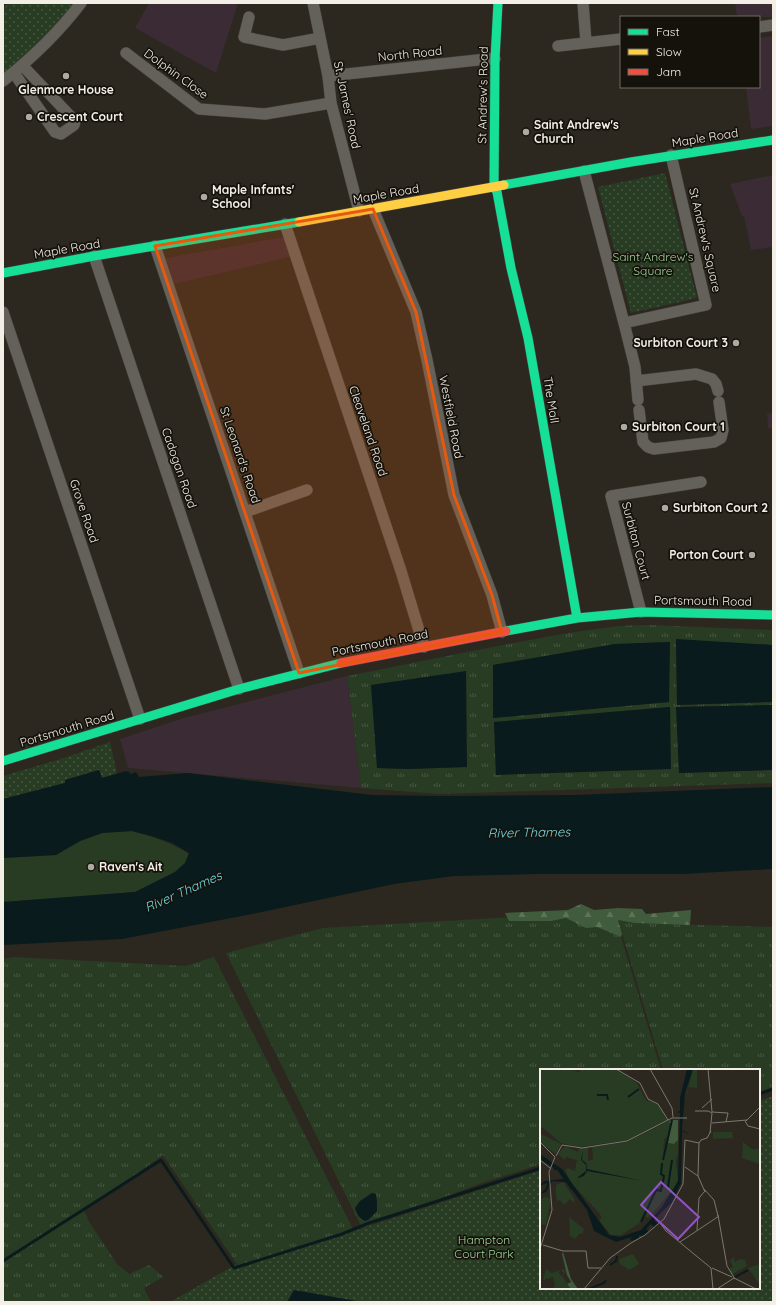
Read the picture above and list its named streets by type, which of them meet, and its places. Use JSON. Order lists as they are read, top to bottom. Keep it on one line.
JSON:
{"streets":{"street":["North Road","Dolphin Close","St Andrew's Road","St. James' Road","Maple Road","St Andrew's Square","The Mall","Westfield Road","Cleaveland Road","St Leonard's Road","Cadogan Road","Grove Road","Surbiton Court","Portsmouth Road"]},"crossings":[["North Road","St Andrew's Road"],["North Road","St. James' Road"],["Dolphin Close","St. James' Road"],["St Andrew's Road","Maple Road"],["St Andrew's Road","The Mall"],["St. James' Road","Maple Road"],["Maple Road","St Andrew's Square"],["Maple Road","The Mall"],["Maple Road","Westfield Road"],["Maple Road","Cleaveland Road"],["Maple Road","St Leonard's Road"],["Maple Road","Cadogan Road"],["The Mall","Portsmouth Road"],["Westfield Road","Portsmouth Road"],["Cleaveland Road","Portsmouth Road"],["St Leonard's Road","Portsmouth Road"],["Cadogan Road","Portsmouth Road"],["Grove Road","Portsmouth Road"],["Surbiton Court","Portsmouth Road"]],"water":["River Thames"],"parks":["Saint Andrew's Square","Hampton Court Park"],"places":["Glenmore House","Crescent Court","Saint Andrew's Church","Maple Infants' School","Surbiton Court 3","Surbiton Court 1","Surbiton Court 2","Porton Court","Raven's Ait"],"legend":["Fast","Slow","Jam"]}
